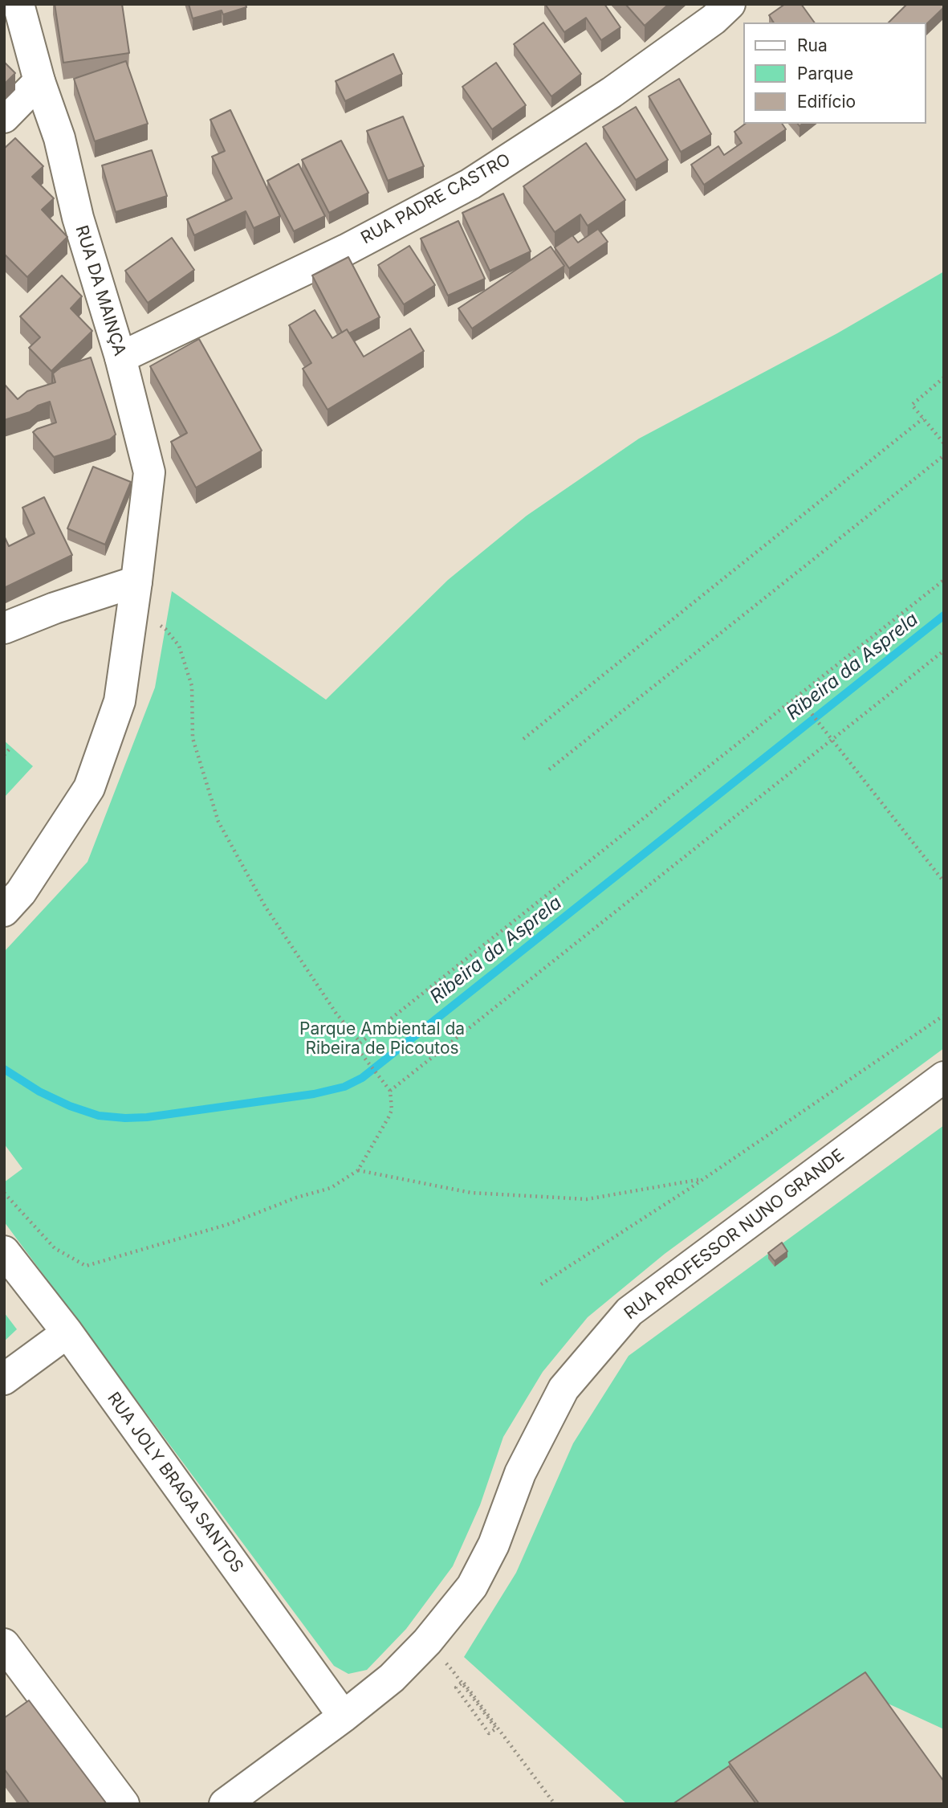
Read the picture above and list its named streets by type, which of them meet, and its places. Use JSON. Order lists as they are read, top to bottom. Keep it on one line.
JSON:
{"streets":{"street":["RUA PADRE CASTRO","RUA DA MAINÇA","RUA PROFESSOR NUNO GRANDE","RUA JOLY BRAGA SANTOS"]},"crossings":[["RUA PADRE CASTRO","RUA DA MAINÇA"],["RUA PROFESSOR NUNO GRANDE","RUA JOLY BRAGA SANTOS"]],"water":["Ribeira da Asprela"],"parks":["Parque Ambiental da Ribeira de Picoutos"],"legend":["Rua","Parque","Edifício"]}
